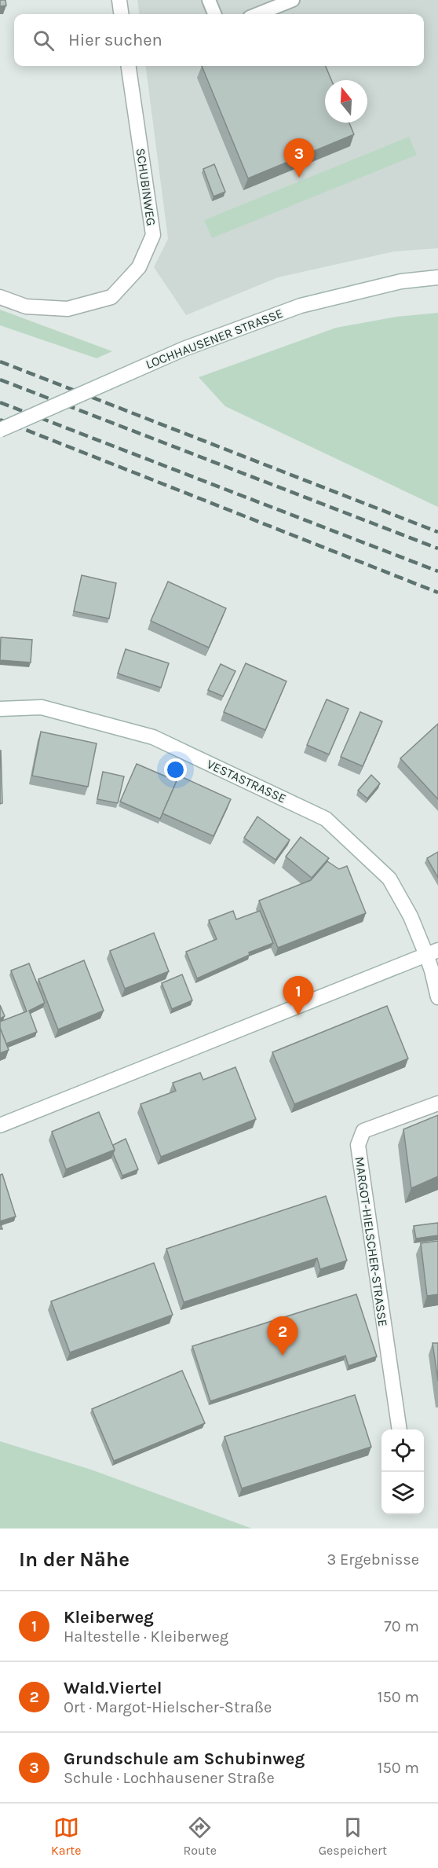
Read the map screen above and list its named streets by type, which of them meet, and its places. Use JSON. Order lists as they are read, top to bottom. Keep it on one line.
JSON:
{"streets":{"main road":["SCHUBINWEG","LOCHHAUSENER STRASSE","VESTASTRASSE","MARGOT-HIELSCHER-STRASSE"]},"north":"top","page":{"search":"Hier suchen","pins":["3","1","2"],"heading":["In der Nähe","3 Ergebnisse"],"list":[{"mark":"1","name":"Kleiberweg","note":"Haltestelle · Kleiberweg","value":"70 m"},{"mark":"2","name":"Wald.Viertel","note":"Ort · Margot-Hielscher-Straße","value":"150 m"},{"mark":"3","name":"Grundschule am Schubinweg","note":"Schule · Lochhausener Straße","value":"150 m"}],"nav":["Karte","Route","Gespeichert"]}}
